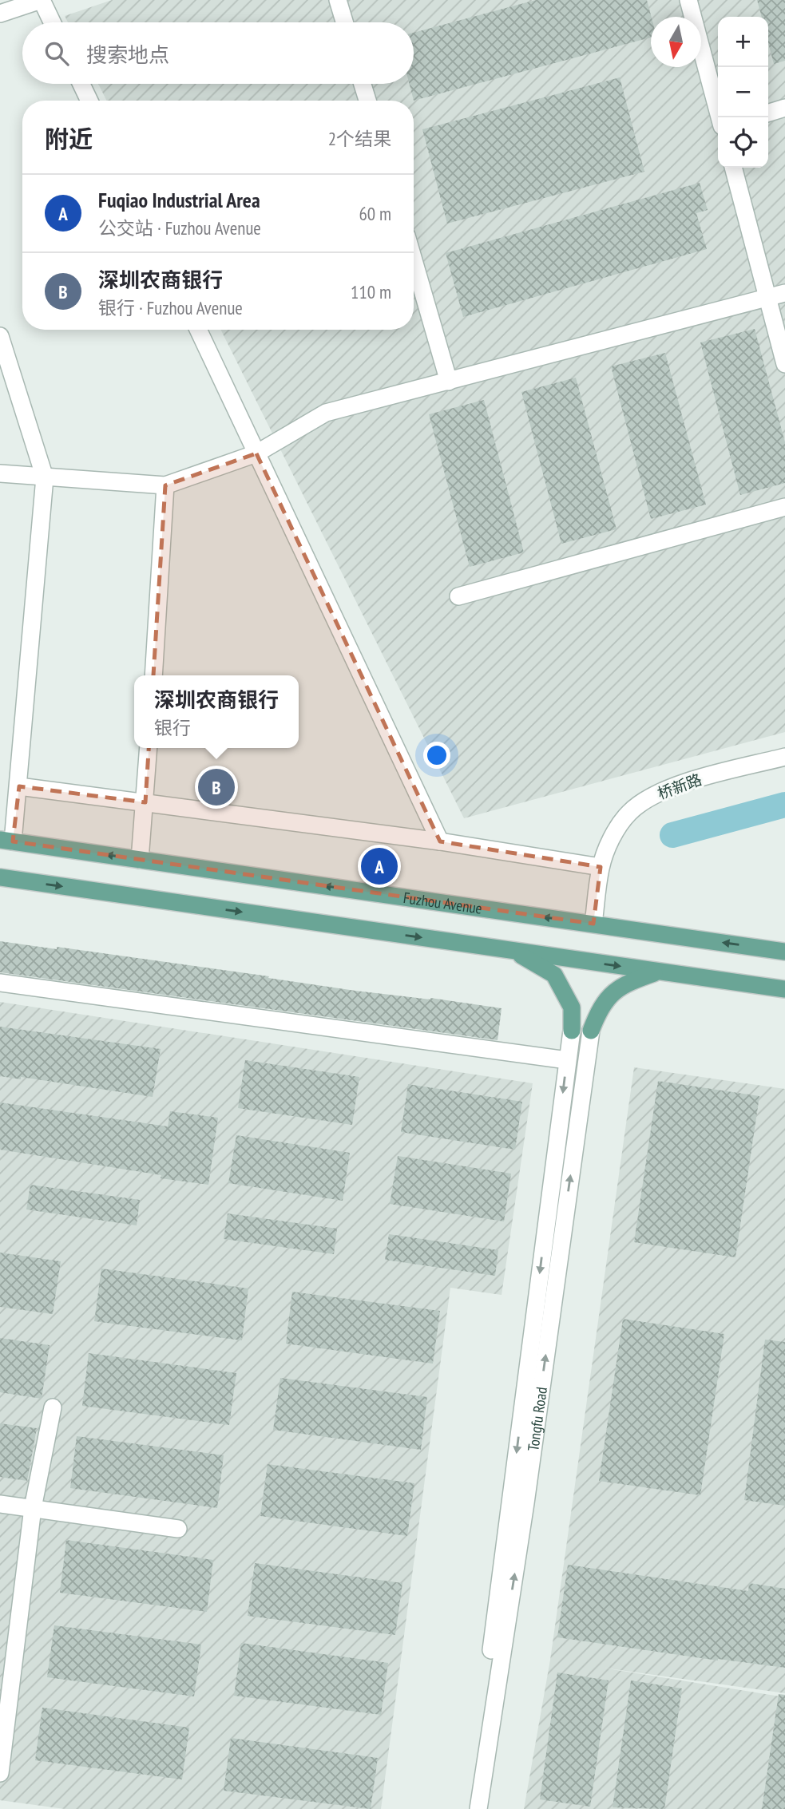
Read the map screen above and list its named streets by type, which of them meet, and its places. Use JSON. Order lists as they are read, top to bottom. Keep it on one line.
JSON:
{"streets":{"main road":["Fuzhou Avenue"],"street":["桥新路","Tongfu Road"]},"crossings":[["桥新路","Fuzhou Avenue"]],"north":"bottom","page":{"map_buttons":["+","−"],"search":"搜索地点","heading":["附近","2个结果"],"list":[{"mark":"A","name":"Fuqiao Industrial Area","note":"公交站 · Fuzhou Avenue","value":"60 m"},{"mark":"B","name":"深圳农商银行","note":"银行 · Fuzhou Avenue","value":"110 m"}],"popup":["深圳农商银行","银行"],"pins":["B","A"]}}
